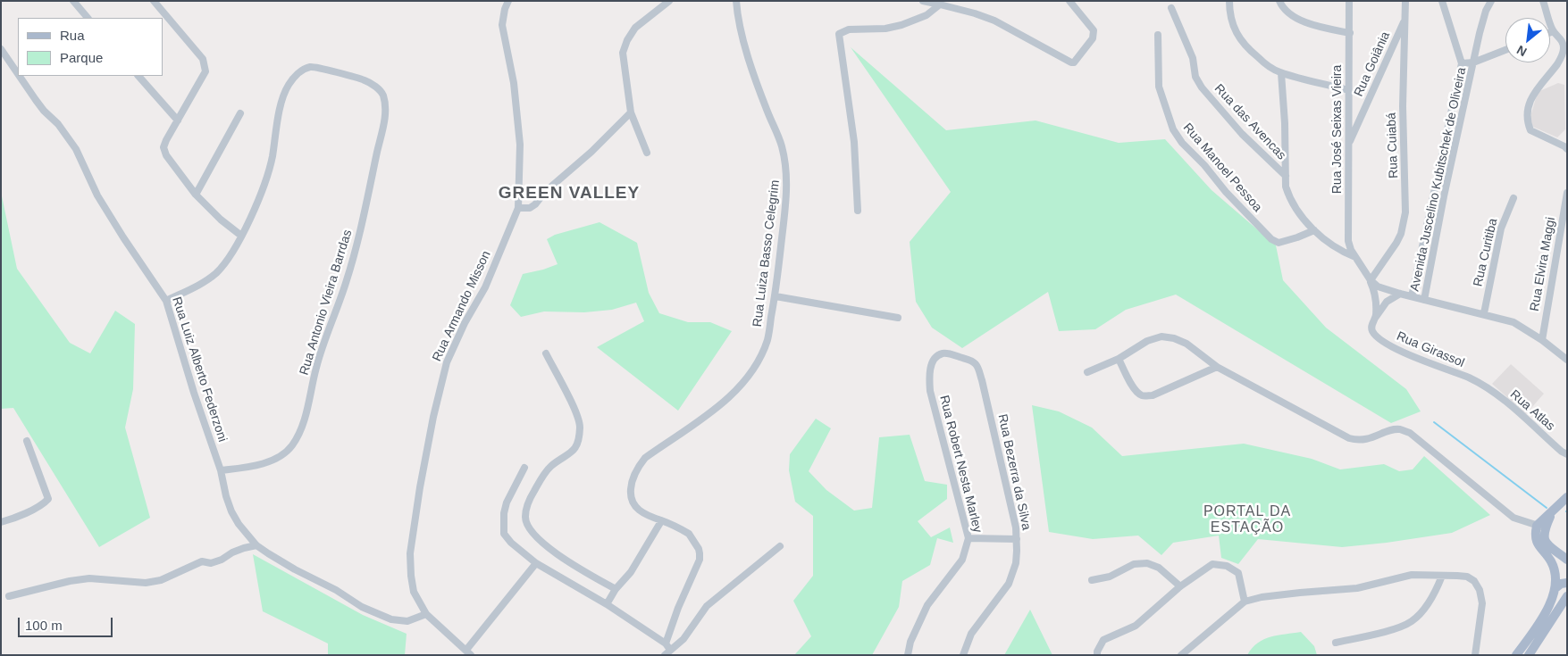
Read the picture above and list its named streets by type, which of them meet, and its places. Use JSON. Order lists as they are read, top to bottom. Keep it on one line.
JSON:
{"streets":{"street":["Rua Goiânia","Rua das Avencas","Rua José Seixas Vieira","Rua Cuiabá","Rua Manoel Pessoa","Avenida Juscelino Kubitschek de Oliveira","Rua Curitiba","Rua Luiza Basso Celegrim","Rua Elvira Maggi","Rua Antonio Vieira Barrdas","Rua Armando Misson","Rua Girassol","Rua Luiz Alberto Federzoni","Rua Atlas","Rua Robert Nesta Marley","Rua Bezerra da Silva"]},"crossings":[["Rua Goiânia","Rua José Seixas Vieira"],["Rua Goiânia","Rua Cuiabá"],["Rua José Seixas Vieira","Rua Cuiabá"],["Rua José Seixas Vieira","Rua Girassol"],["Rua Cuiabá","Rua Girassol"],["Rua Antonio Vieira Barrdas","Rua Luiz Alberto Federzoni"],["Rua Armando Misson","Rua Luiz Alberto Federzoni"],["Rua Girassol","Rua Atlas"],["Rua Robert Nesta Marley","Rua Bezerra da Silva"]],"districts":["GREEN VALLEY","PORTAL DA ESTAÇÃO"],"legend":["Rua","Parque"],"scale_bar":"100 m","north":"bottom left"}
